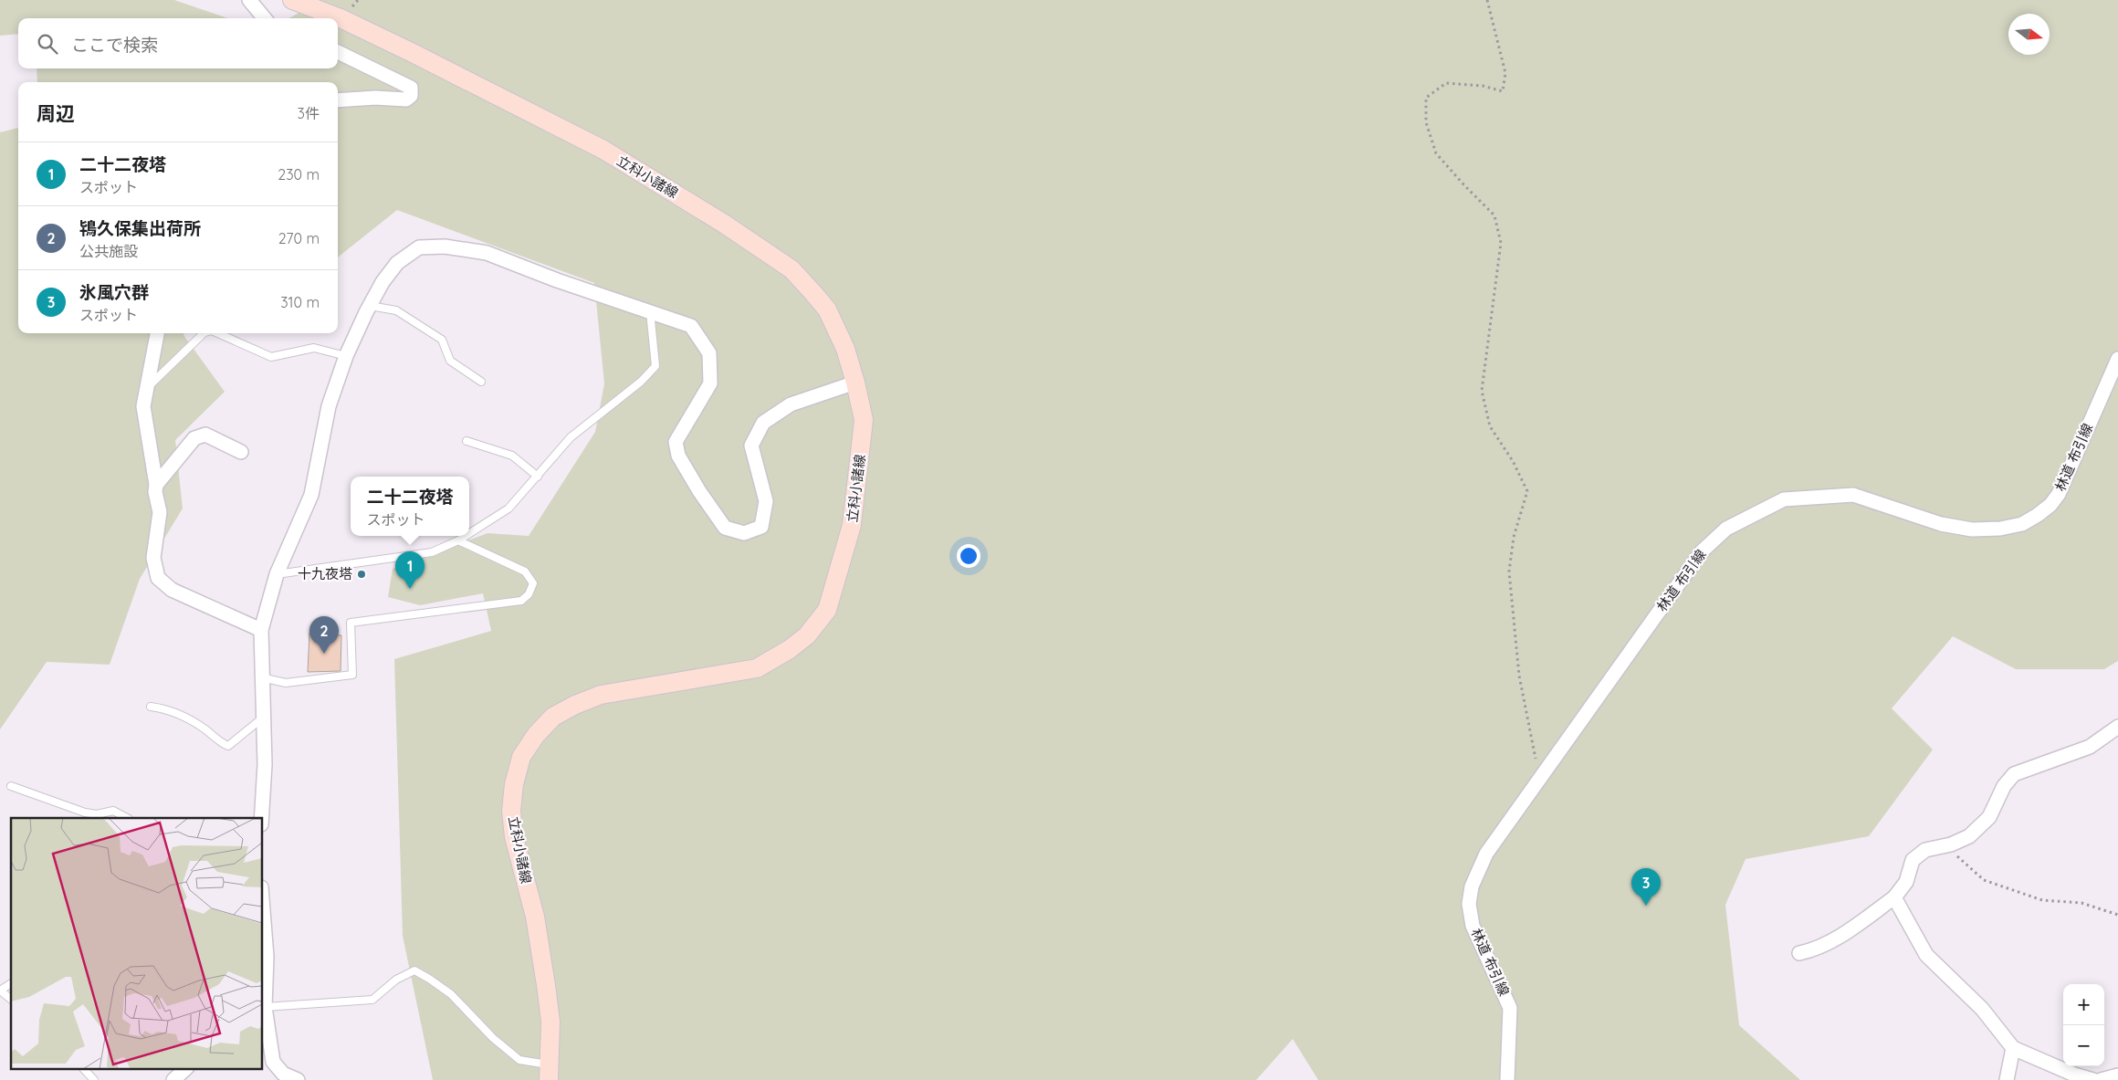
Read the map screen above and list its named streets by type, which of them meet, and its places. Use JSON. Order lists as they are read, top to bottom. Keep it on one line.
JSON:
{"streets":{"main road":["立科小諸線"],"street":["林道 布引線"]},"places":["十九夜塔"],"north":"right","page":{"search":"ここで検索","heading":["周辺","3件"],"list":[{"mark":"1","name":"二十二夜塔","note":"スポット","value":"230 m"},{"mark":"2","name":"鴇久保集出荷所","note":"公共施設","value":"270 m"},{"mark":"3","name":"氷風穴群","note":"スポット","value":"310 m"}],"popup":["二十二夜塔","スポット"],"pins":["1","2","3"],"map_buttons":["+","−"]}}
